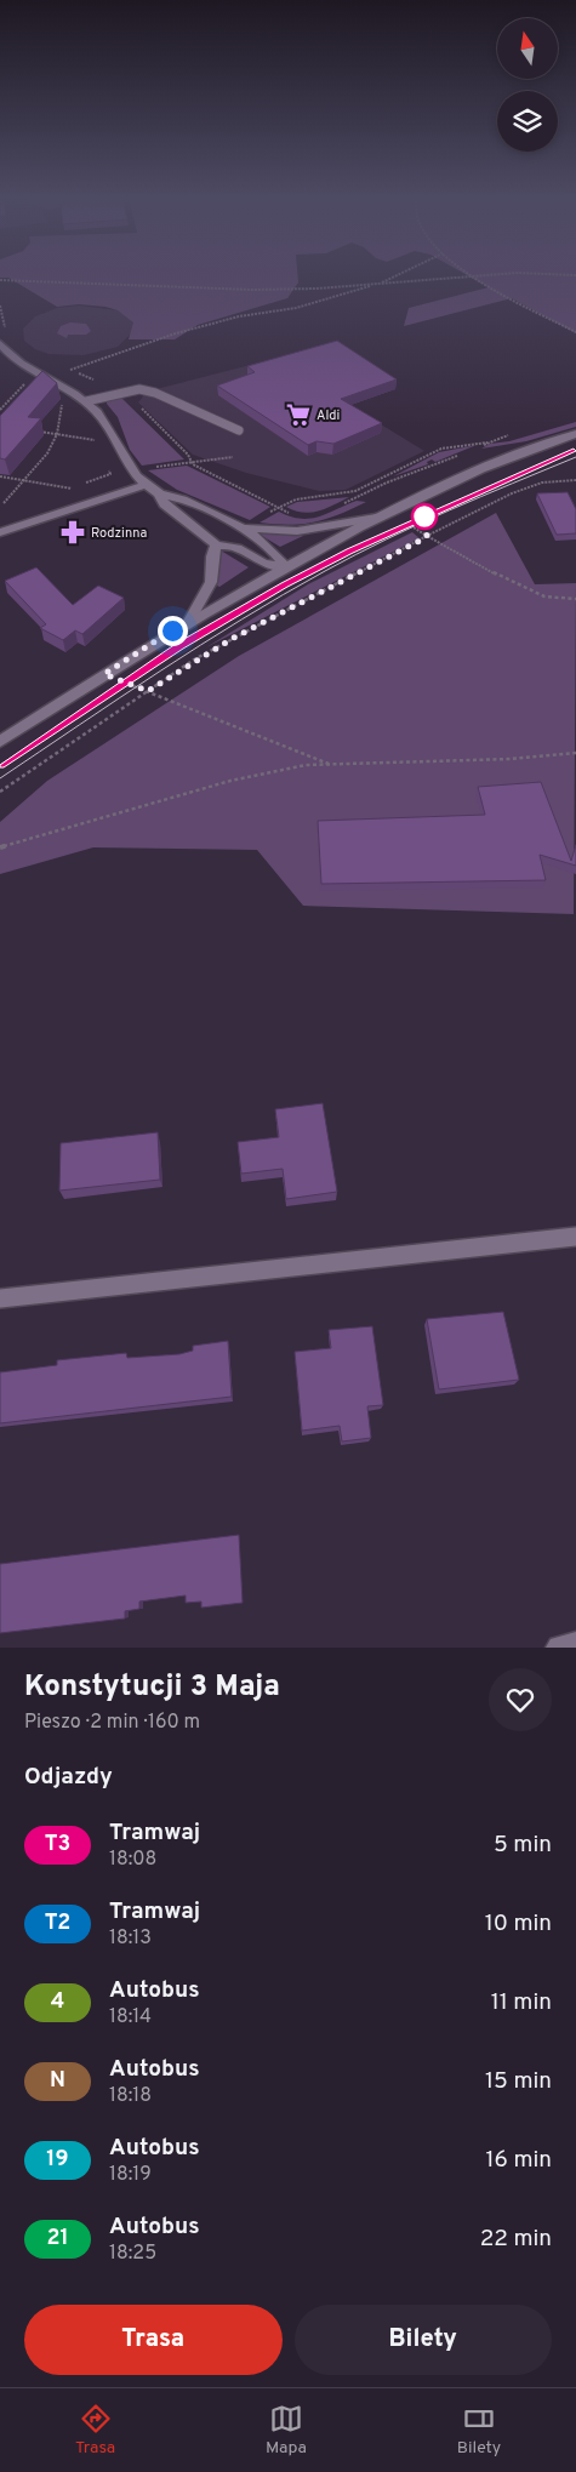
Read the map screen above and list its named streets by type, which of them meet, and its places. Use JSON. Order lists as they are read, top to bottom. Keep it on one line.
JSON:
{"places":{"supermarket":["Aldi"],"pharmacy":["Rodzinna"]},"lines":["tram line T3"],"north":"top","page":{"heading":[["Konstytucji 3 Maja","Pieszo · 2 min · 160 m"],"Odjazdy"],"list":[{"mark":"T3","name":"Tramwaj","note":"18:08","value":"5 min"},{"mark":"T2","name":"Tramwaj","note":"18:13","value":"10 min"},{"mark":"4","name":"Autobus","note":"18:14","value":"11 min"},{"mark":"N","name":"Autobus","note":"18:18","value":"15 min"},{"mark":"19","name":"Autobus","note":"18:19","value":"16 min"},{"mark":"21","name":"Autobus","note":"18:25","value":"22 min"}],"buttons":["Trasa","Bilety"],"tabs":["Trasa","Mapa","Bilety"]}}
